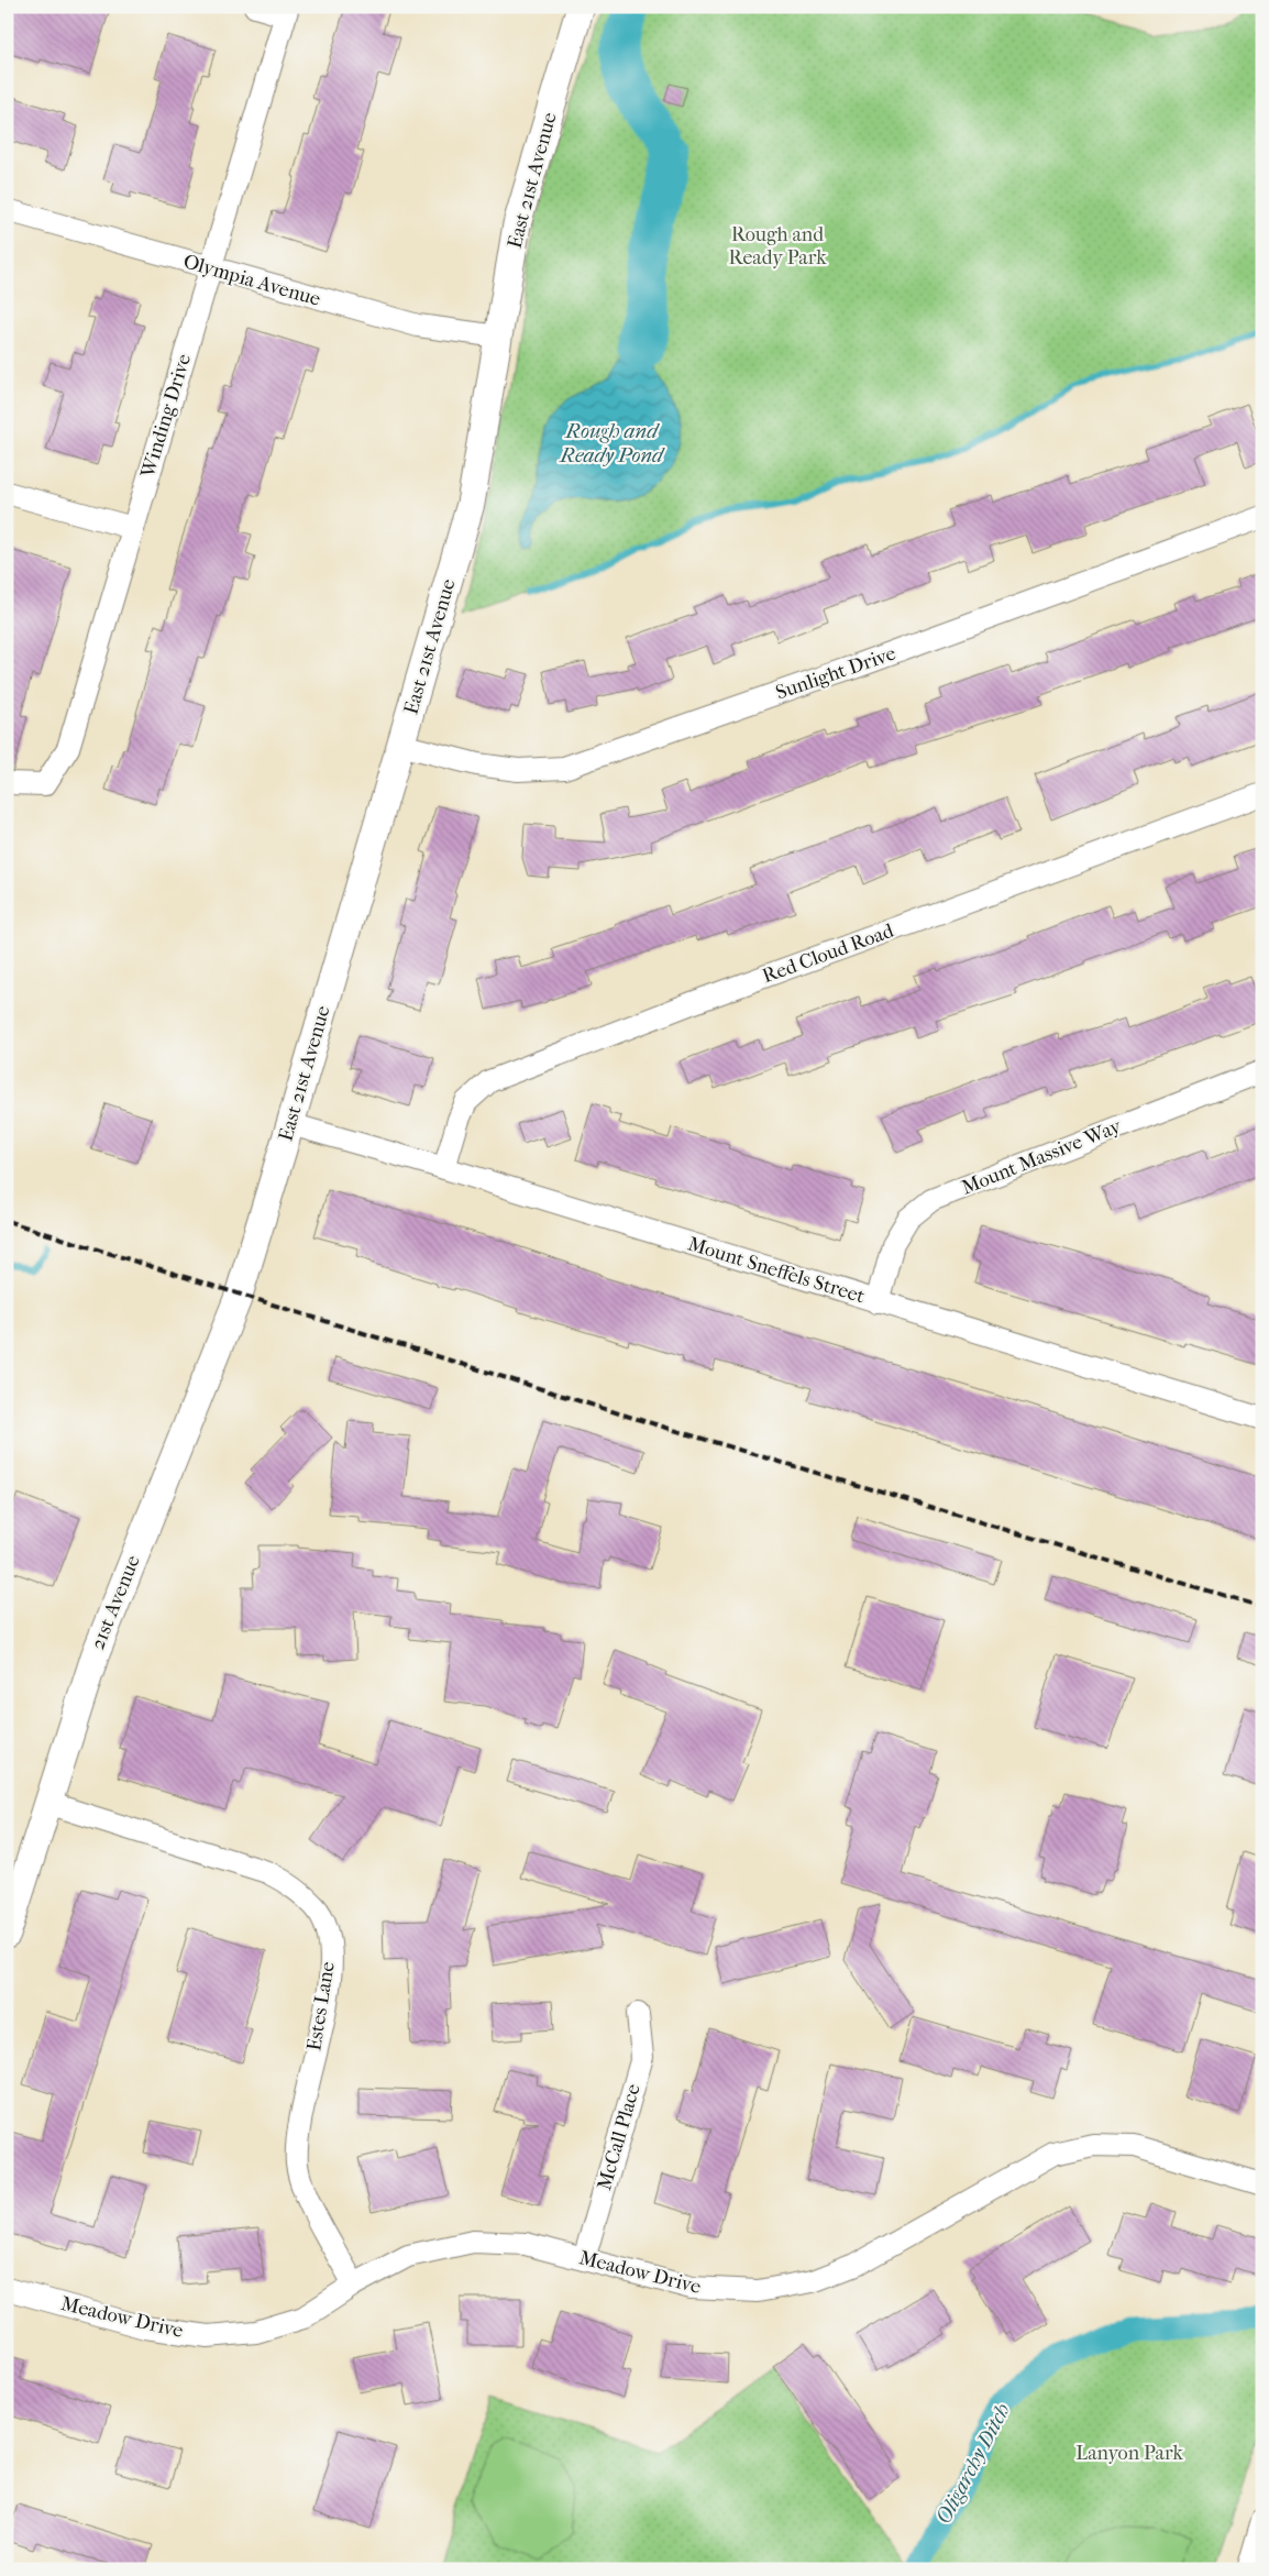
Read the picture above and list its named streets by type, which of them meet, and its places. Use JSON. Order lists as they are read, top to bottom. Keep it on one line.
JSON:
{"streets":{"street":["East 21st Avenue","Olympia Avenue","Winding Drive","Sunlight Drive","Red Cloud Road","Mount Massive Way","Mount Sneffels Street","21st Avenue","Estes Lane","McCall Place","Meadow Drive"]},"crossings":[["East 21st Avenue","Olympia Avenue"],["East 21st Avenue","Sunlight Drive"],["East 21st Avenue","Mount Sneffels Street"],["East 21st Avenue","21st Avenue"],["Olympia Avenue","Winding Drive"],["Red Cloud Road","Mount Sneffels Street"],["Mount Massive Way","Mount Sneffels Street"],["21st Avenue","Estes Lane"],["Estes Lane","Meadow Drive"],["McCall Place","Meadow Drive"]],"water":["Rough and Ready Pond","Oligarchy Ditch"],"parks":["Rough and Ready Park","Lanyon Park"]}
